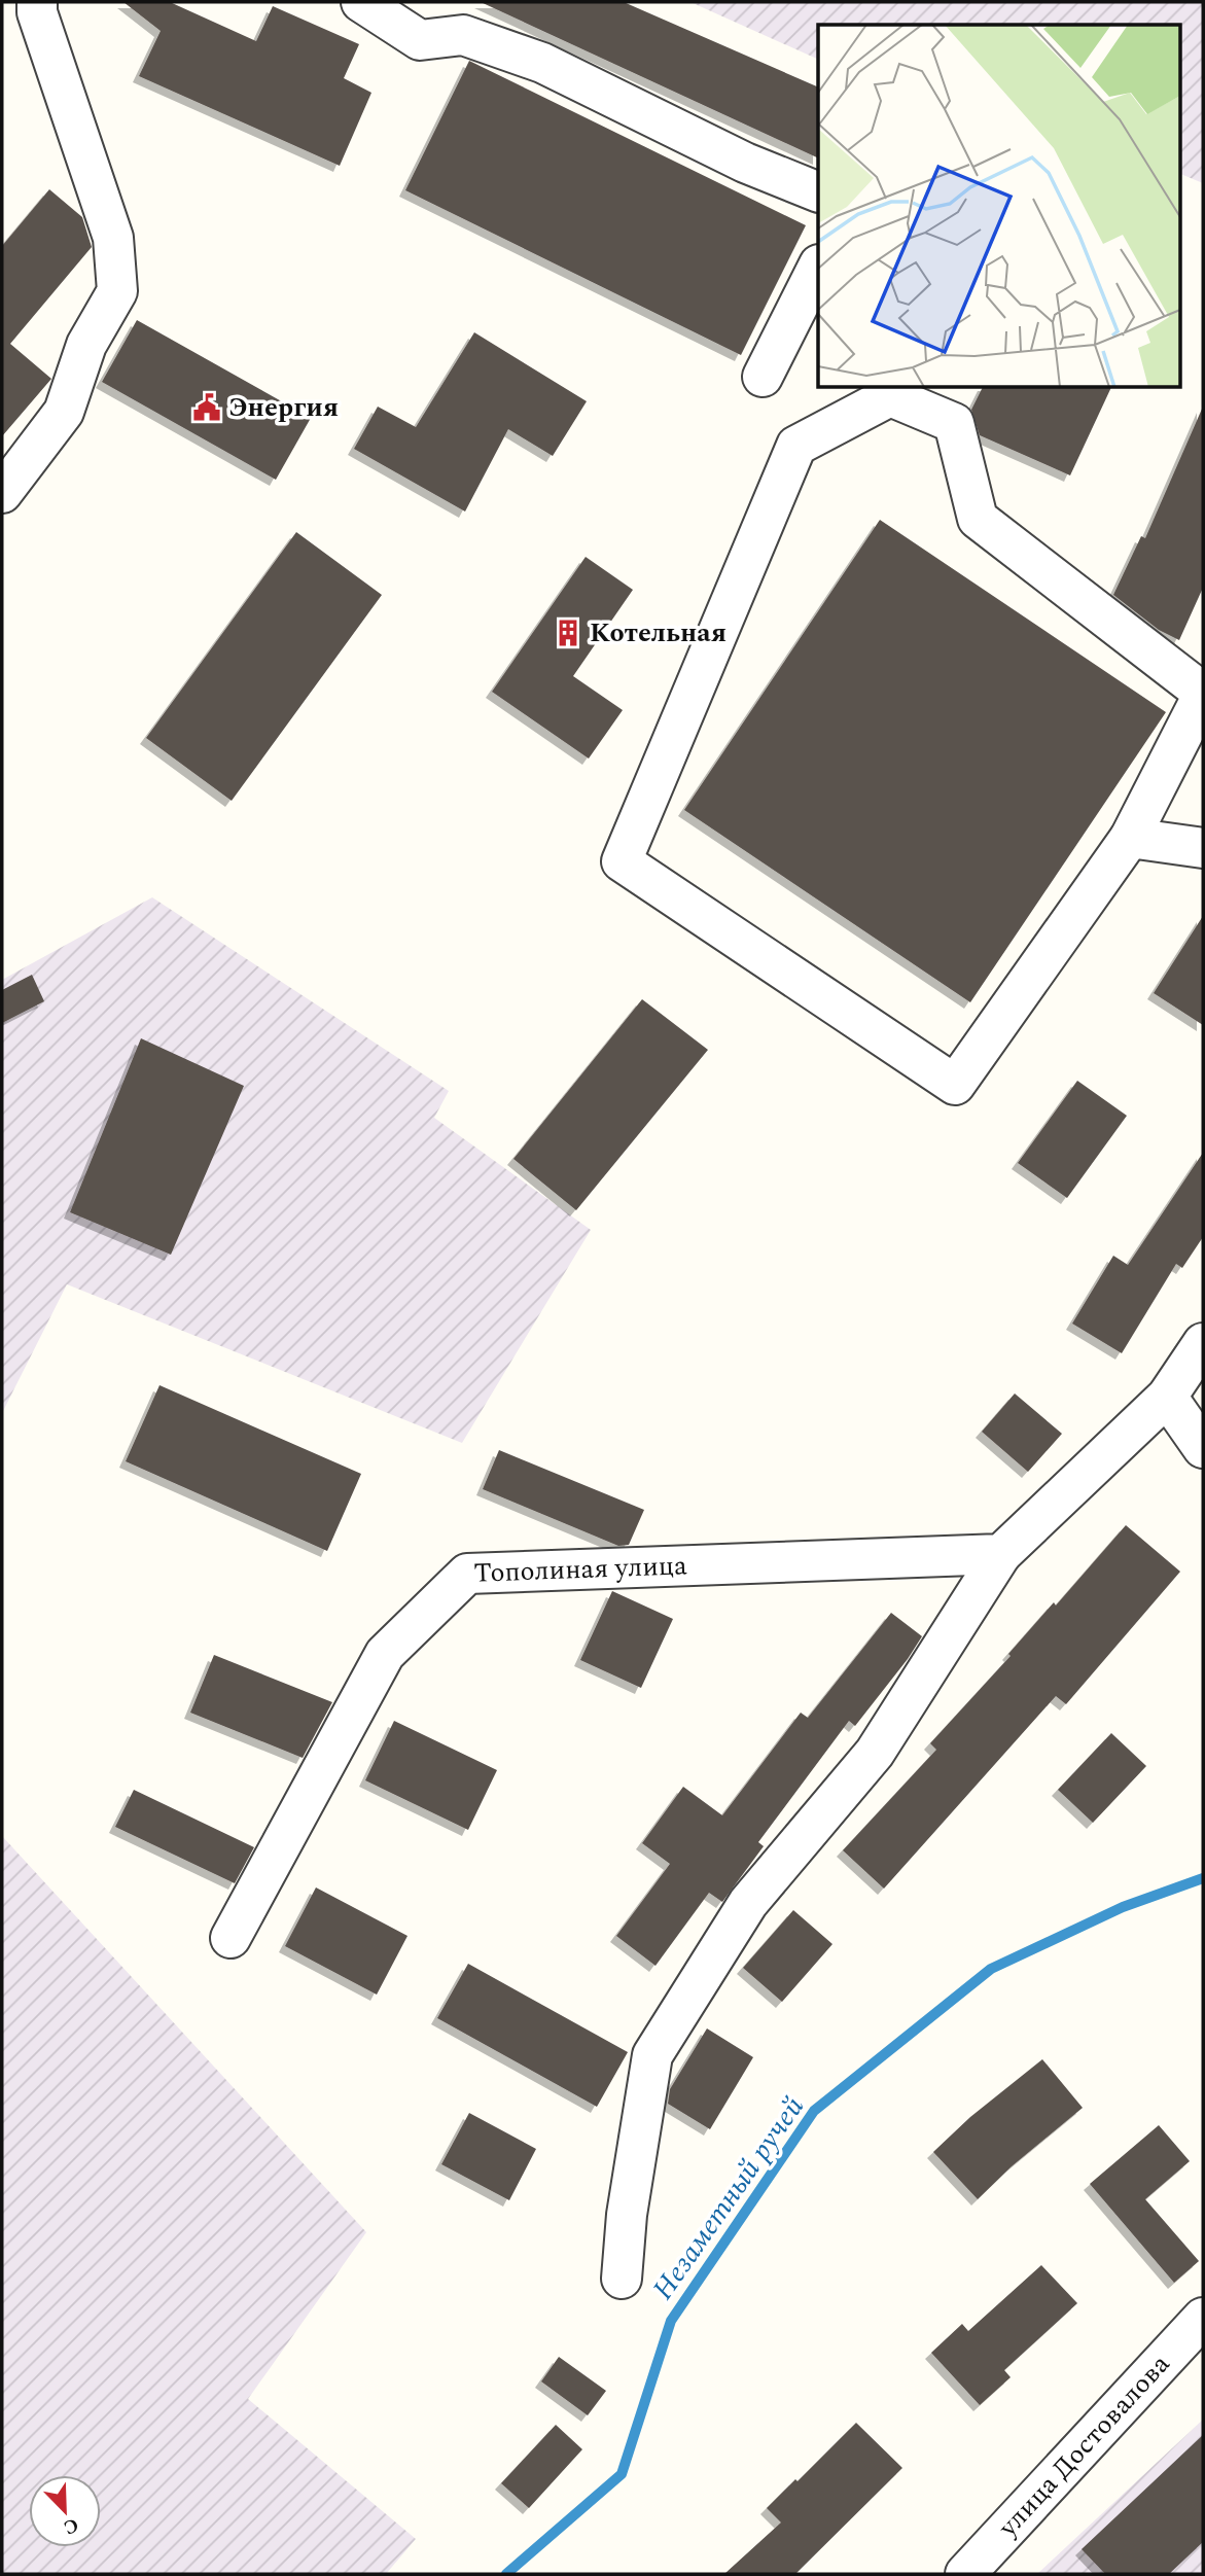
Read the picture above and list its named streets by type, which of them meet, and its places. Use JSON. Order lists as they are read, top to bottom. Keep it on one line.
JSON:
{"streets":{"street":["Тополиная улица","улица Достовалова"]},"water":["Незаметный ручей"],"places":{"public building":["Энергия"],"building":["Котельная"]},"north":"bottom right"}
